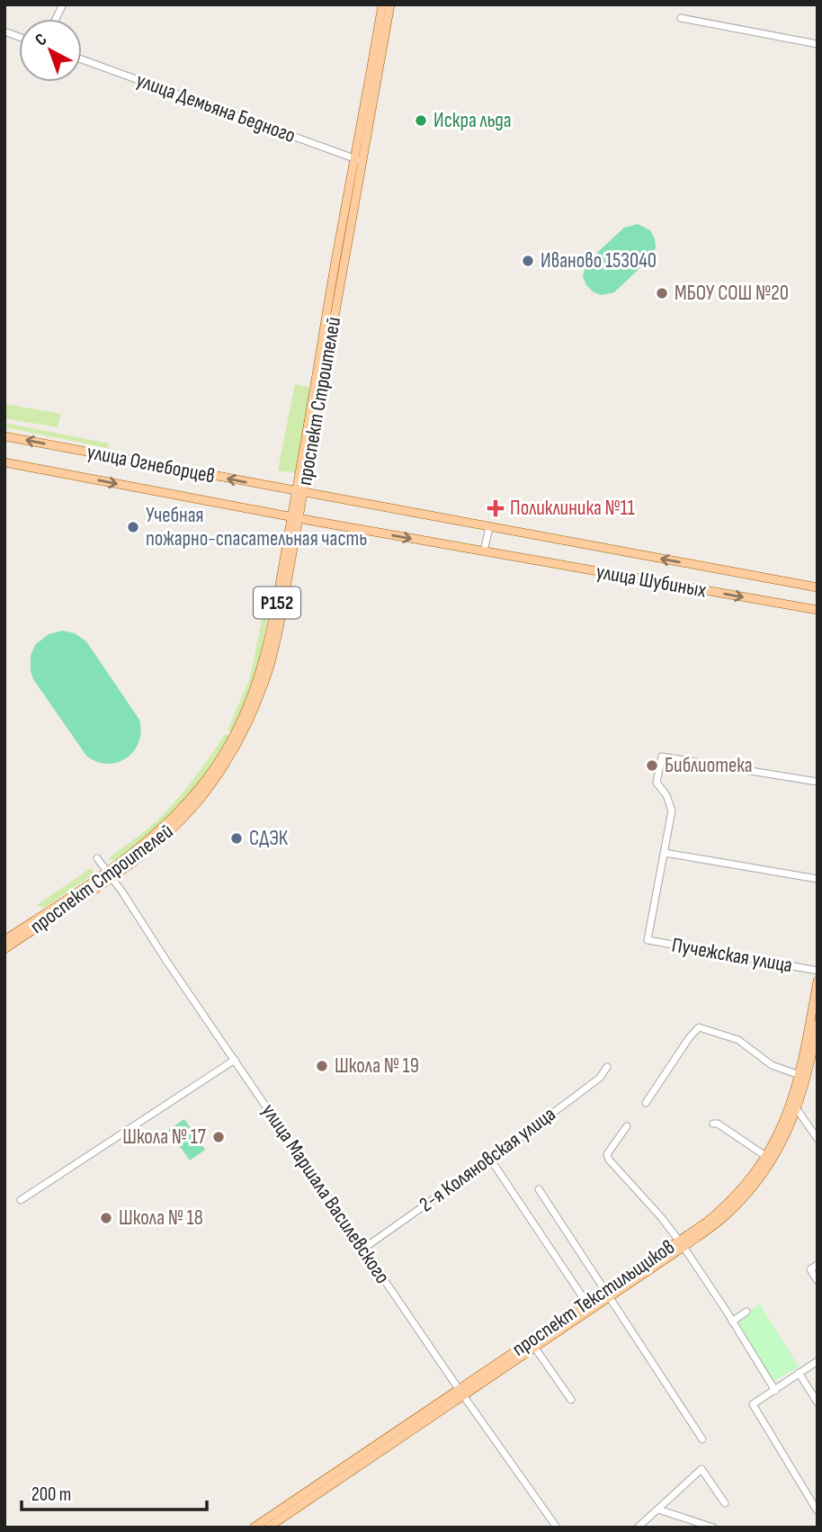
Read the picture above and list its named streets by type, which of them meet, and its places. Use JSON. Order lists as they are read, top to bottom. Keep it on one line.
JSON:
{"streets":{"main road":["проспект Строителей","улица Огнеборцев","улица Шубиных","Р152","проспект Текстильщиков"],"street":["улица Демьяна Бедного","Пучежская улица","2-я Коляновская улица","улица Маршала Василевского"]},"crossings":[["улица Демьяна Бедного","проспект Строителей"],["проспект Строителей","улица Огнеборцев"],["проспект Строителей","улица Шубиных"],["проспект Строителей","улица Маршала Василевского"],["улица Огнеборцев","улица Шубиных"],["2-я Коляновская улица","улица Маршала Василевского"],["улица Маршала Василевского","проспект Текстильщиков"]],"places":{"other":["Искра льда","Иваново 153040","МБОУ СОШ №20","Учебная пожарно-спасательная часть","Библиотека","СДЭК","Школа № 19","Школа № 17","Школа № 18"],"health":["Поликлиника №11"]},"scale_bar":"200 m","north":"top left"}
